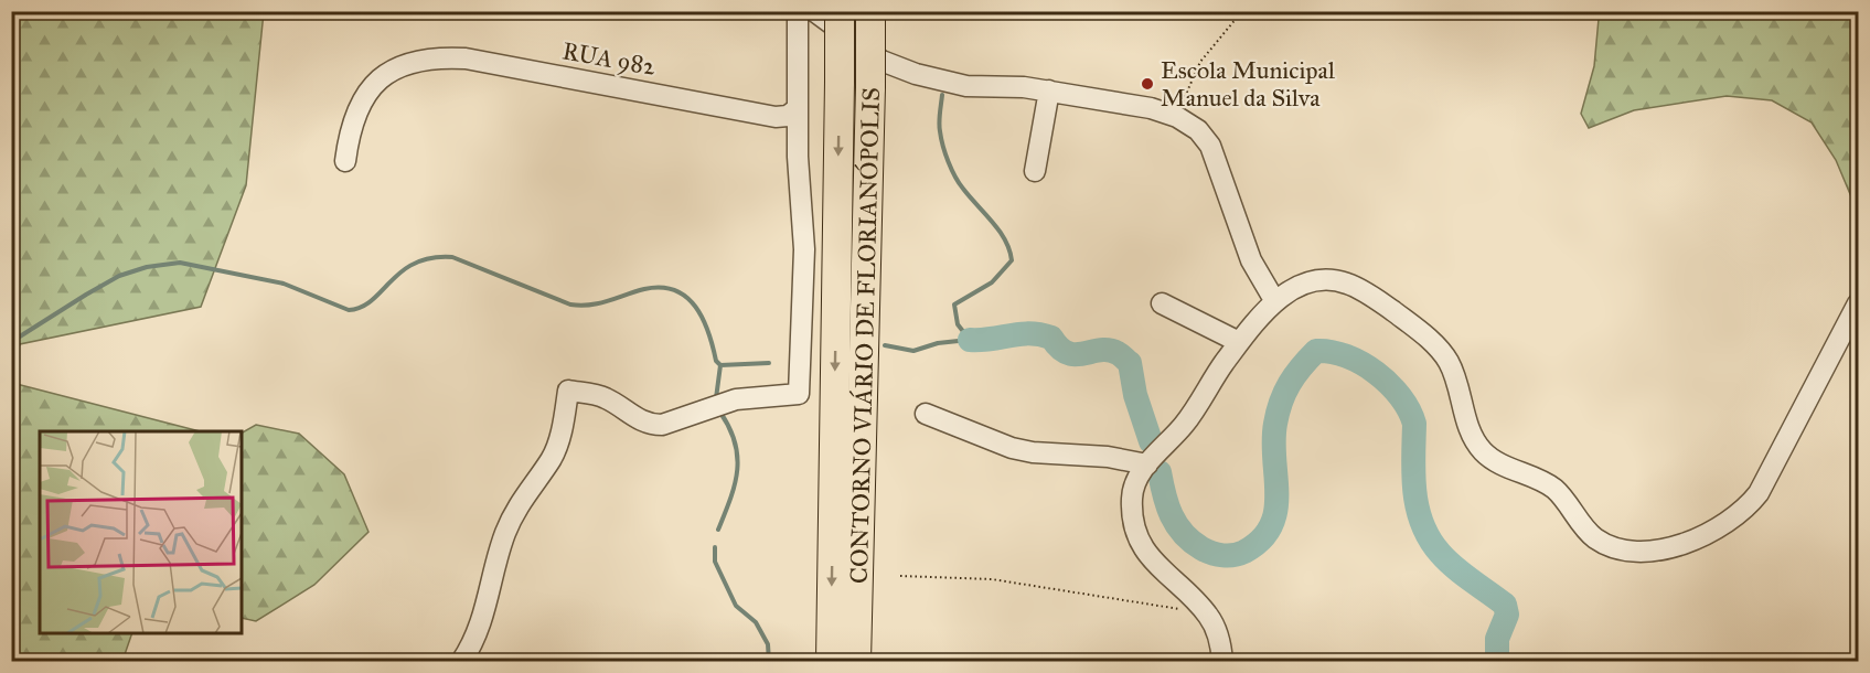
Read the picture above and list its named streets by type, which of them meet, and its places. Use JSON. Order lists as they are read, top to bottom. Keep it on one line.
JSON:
{"streets":{"highway":["CONTORNO VIÁRIO DE FLORIANÓPOLIS"],"street":["RUA 982"]},"places":["Escola Municipal Manuel da Silva"]}
